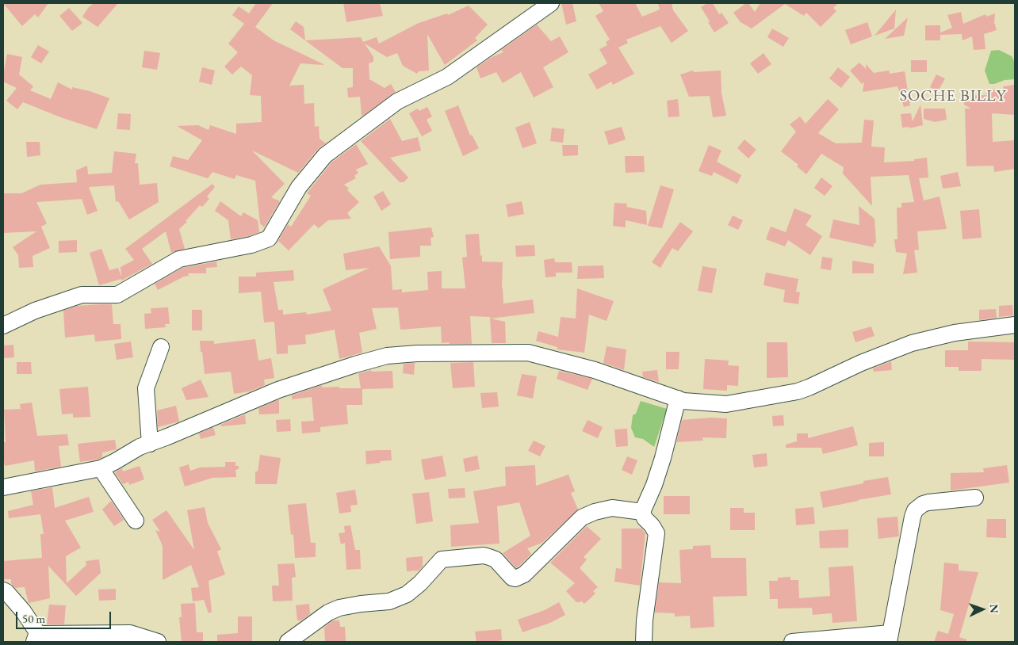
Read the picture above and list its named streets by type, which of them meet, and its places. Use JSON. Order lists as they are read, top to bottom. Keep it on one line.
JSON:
{"districts":["SOCHE BILLY"],"scale_bar":"50 m","north":"right"}
